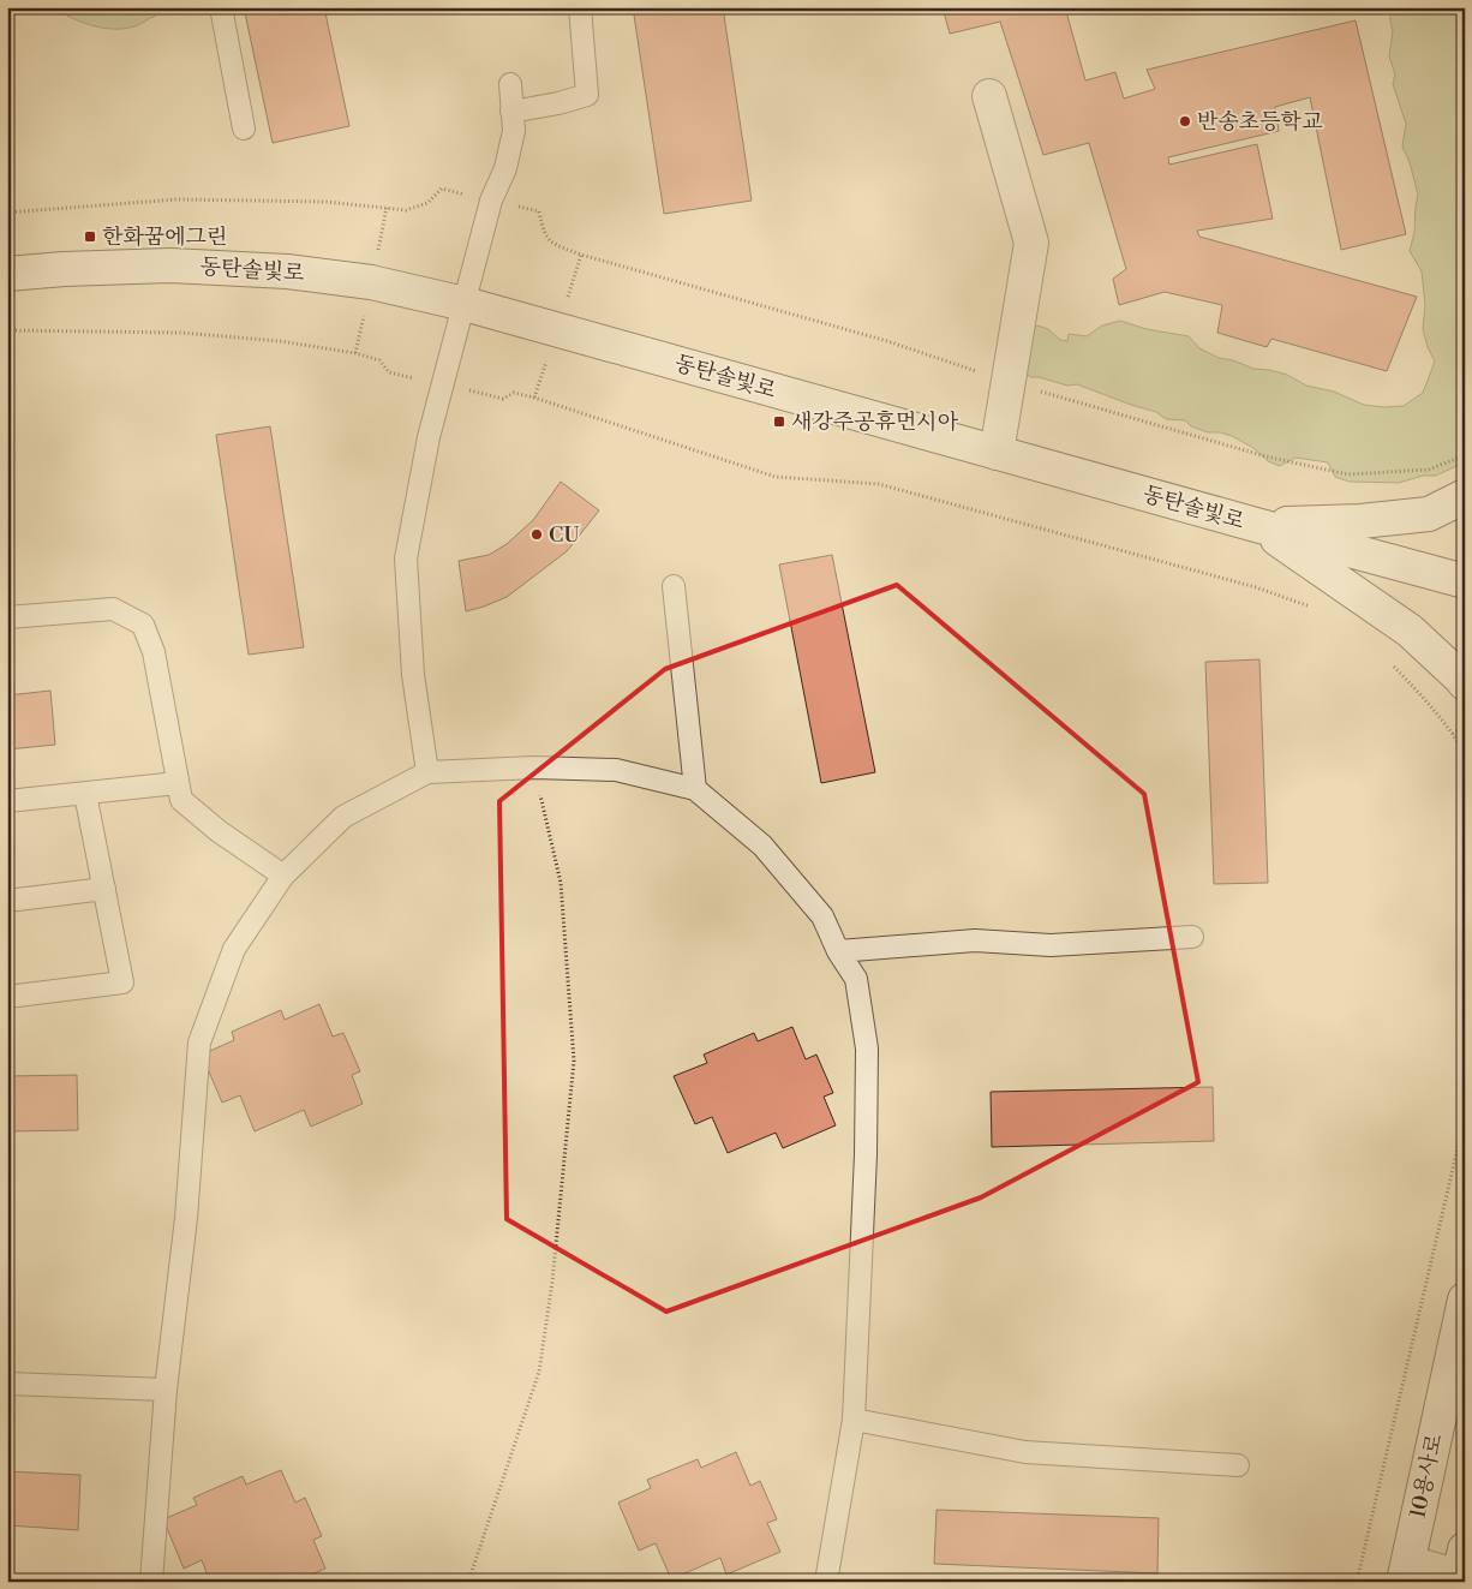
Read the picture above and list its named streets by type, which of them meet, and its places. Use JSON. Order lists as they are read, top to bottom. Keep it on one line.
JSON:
{"streets":{"street":["동탄솔빛로","10용사로"]},"places":{"other":["반송초등학교","CU"],"transit":["한화꿈에그린","새강주공휴먼시아"]}}
